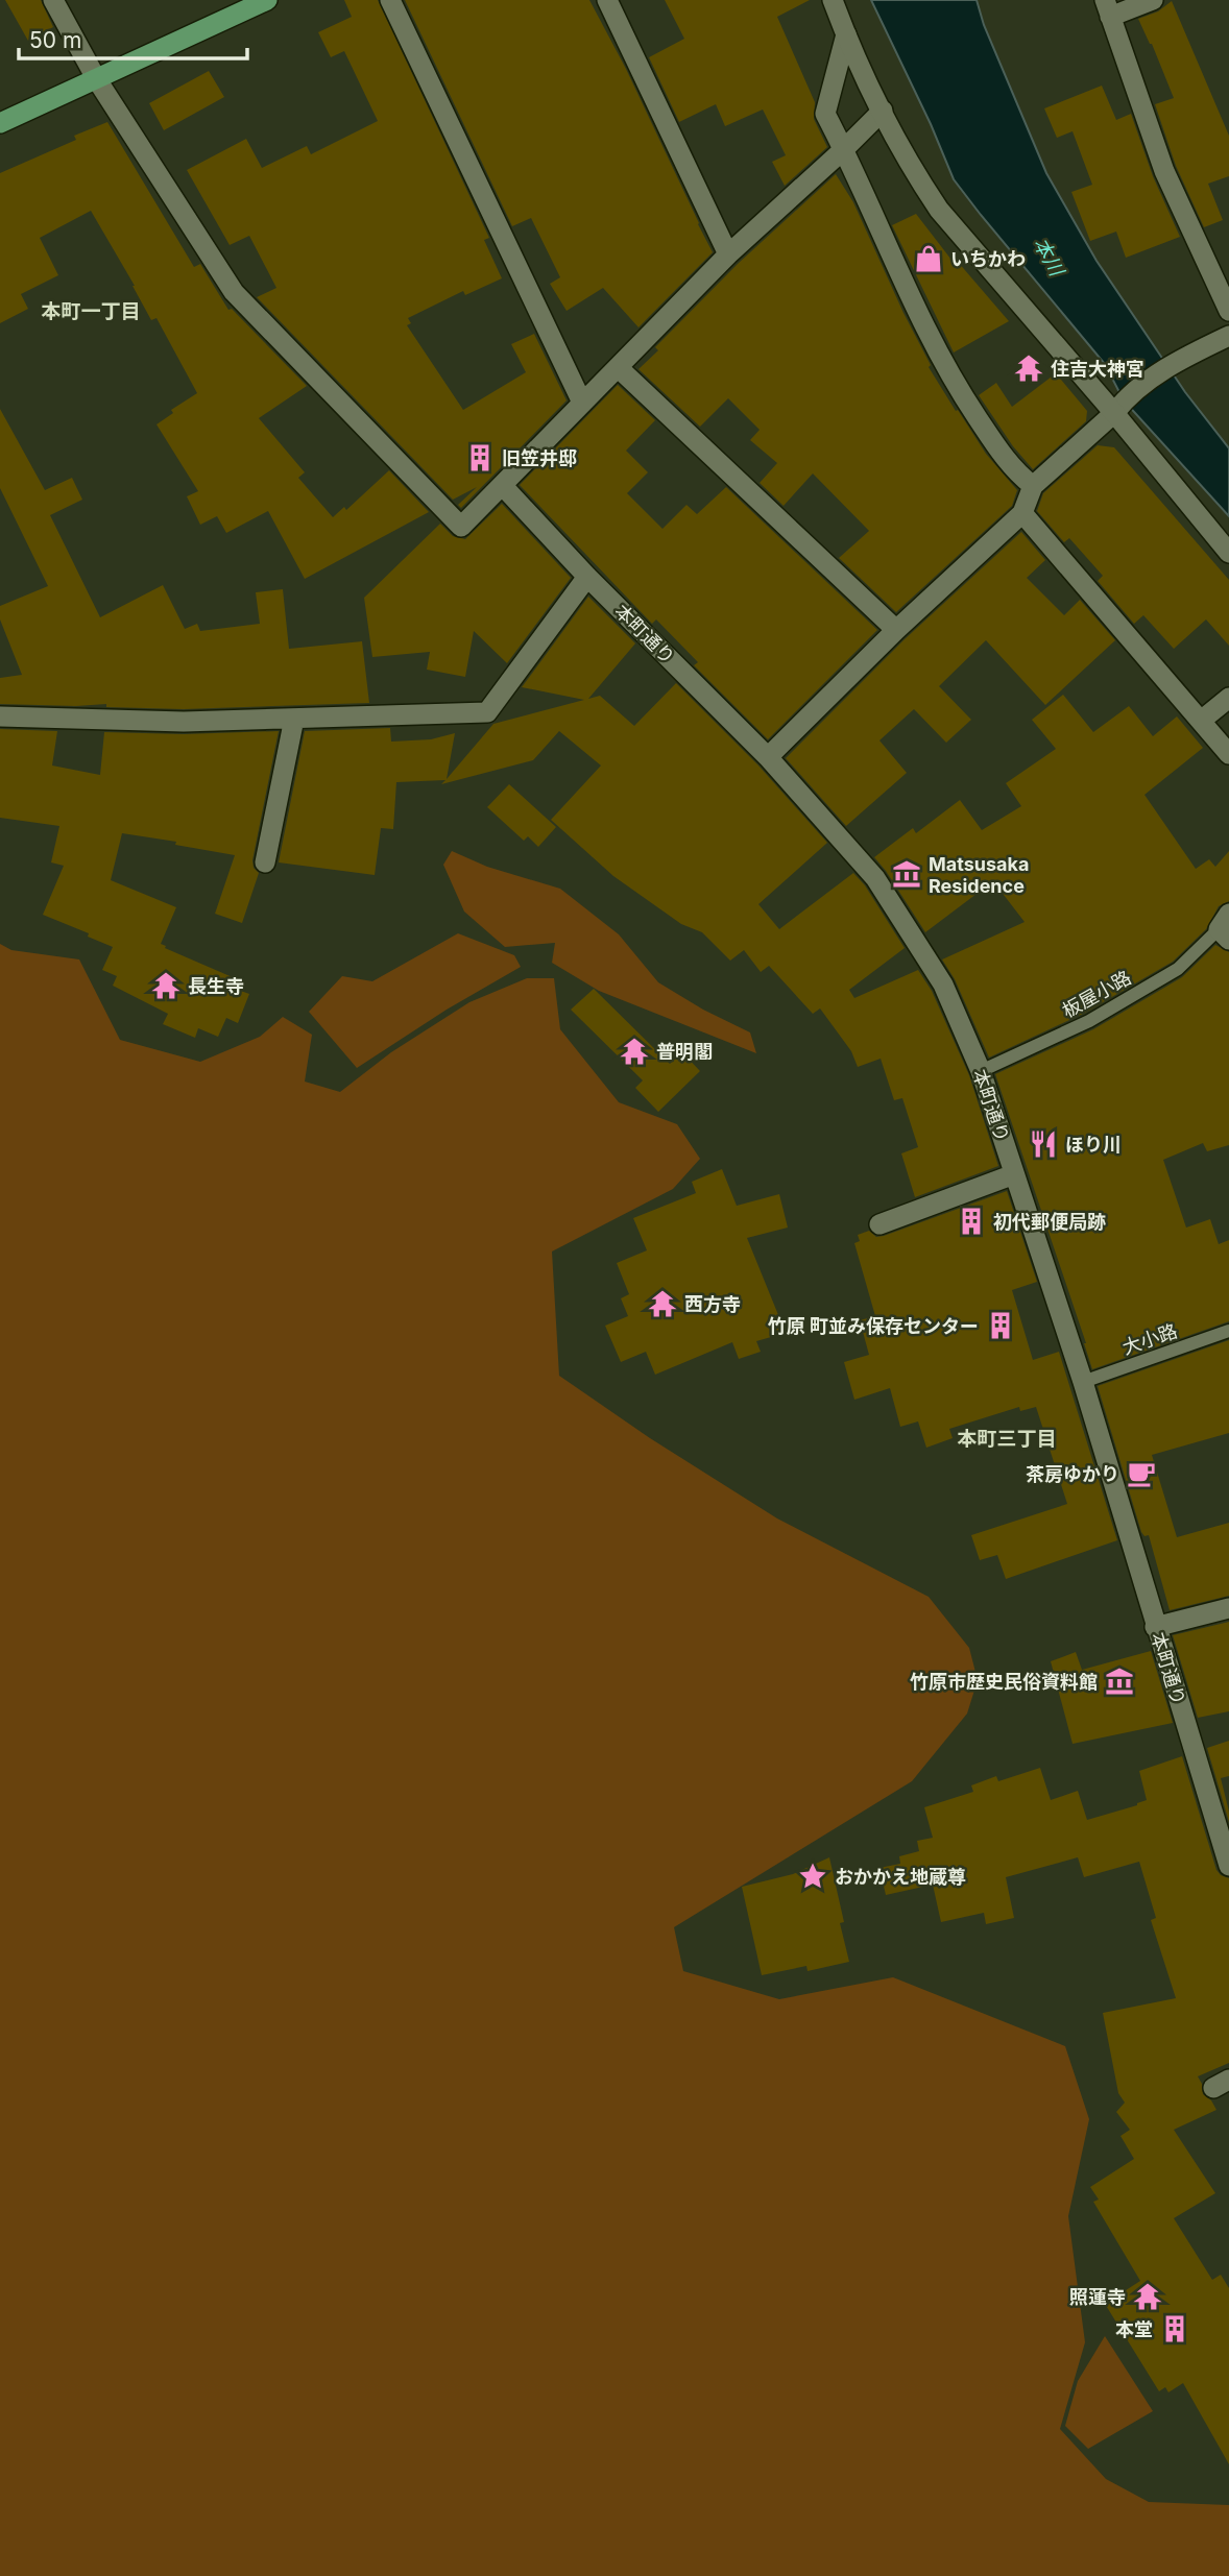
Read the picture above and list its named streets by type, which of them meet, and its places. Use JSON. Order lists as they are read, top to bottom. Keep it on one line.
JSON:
{"streets":{"street":["本町通り"],"lane":["板屋小路","大小路"]},"crossings":[["本町通り","板屋小路"],["本町通り","大小路"]],"districts":["本町一丁目","本町三丁目"],"water":["本川"],"places":{"shop":["いちかわ"],"temple":["住吉大神宮","長生寺","普明閣","西方寺","照蓮寺"],"building":["旧笠井邸","初代郵便局跡","竹原 町並み保存センター","本堂"],"museum":["Matsusaka Residence","竹原市歴史民俗資料館"],"restaurant":["ほり川"],"cafe":["茶房ゆかり"],"place":["おかかえ地蔵尊"]},"scale_bar":"50 m"}
